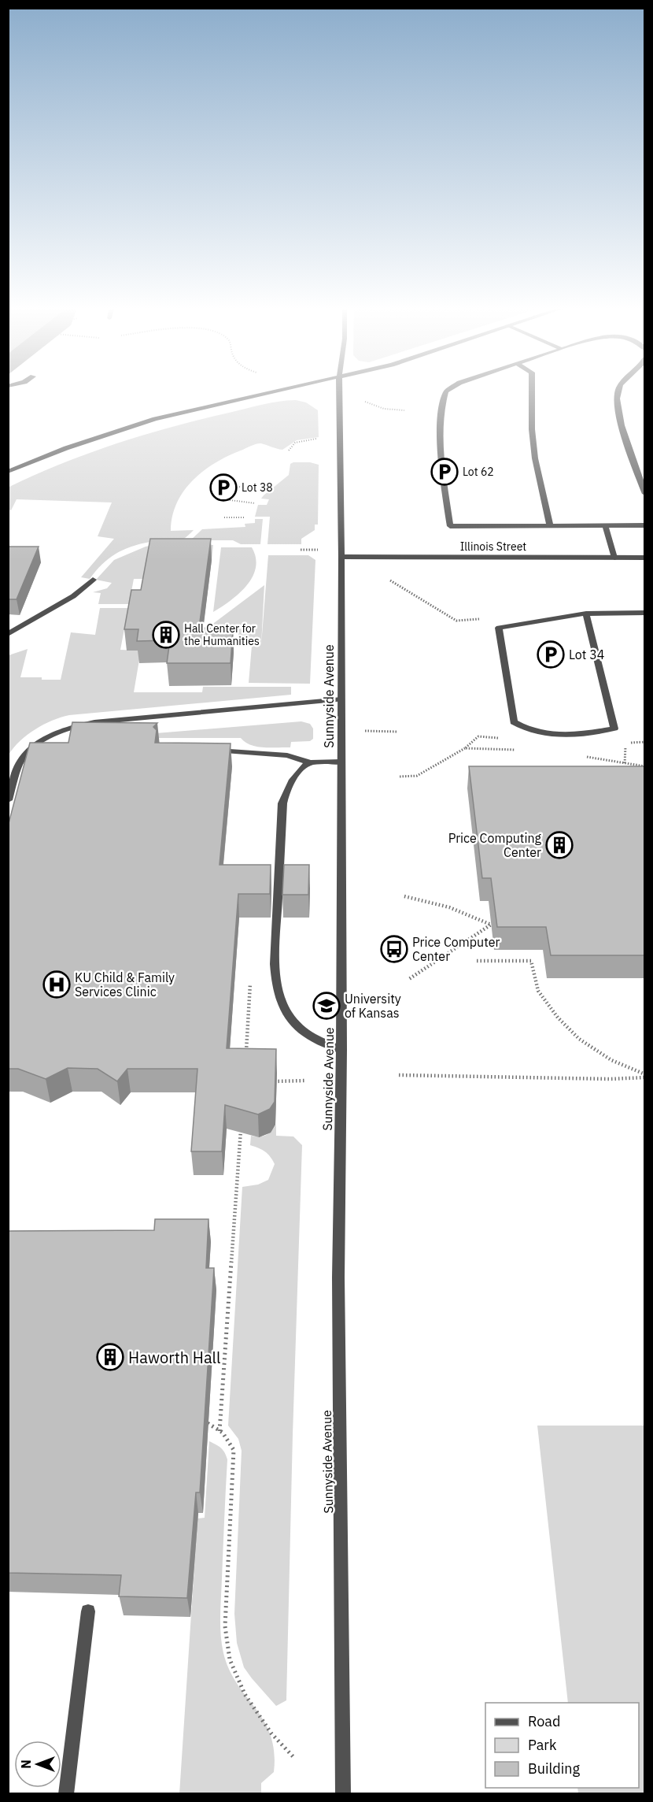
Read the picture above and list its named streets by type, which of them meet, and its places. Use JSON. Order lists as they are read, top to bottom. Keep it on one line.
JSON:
{"streets":{"street":["Illinois Street","Sunnyside Avenue"]},"crossings":[["Illinois Street","Sunnyside Avenue"]],"places":{"parking":["Lot 62","Lot 38","Lot 34"],"building":["Hall Center for the Humanities","Price Computing Center","Haworth Hall"],"bus stop":["Price Computer Center"],"hospital":["KU Child & Family Services Clinic"],"school or university":["University of Kansas"]},"legend":["Road","Park","Building"],"north":"left"}
